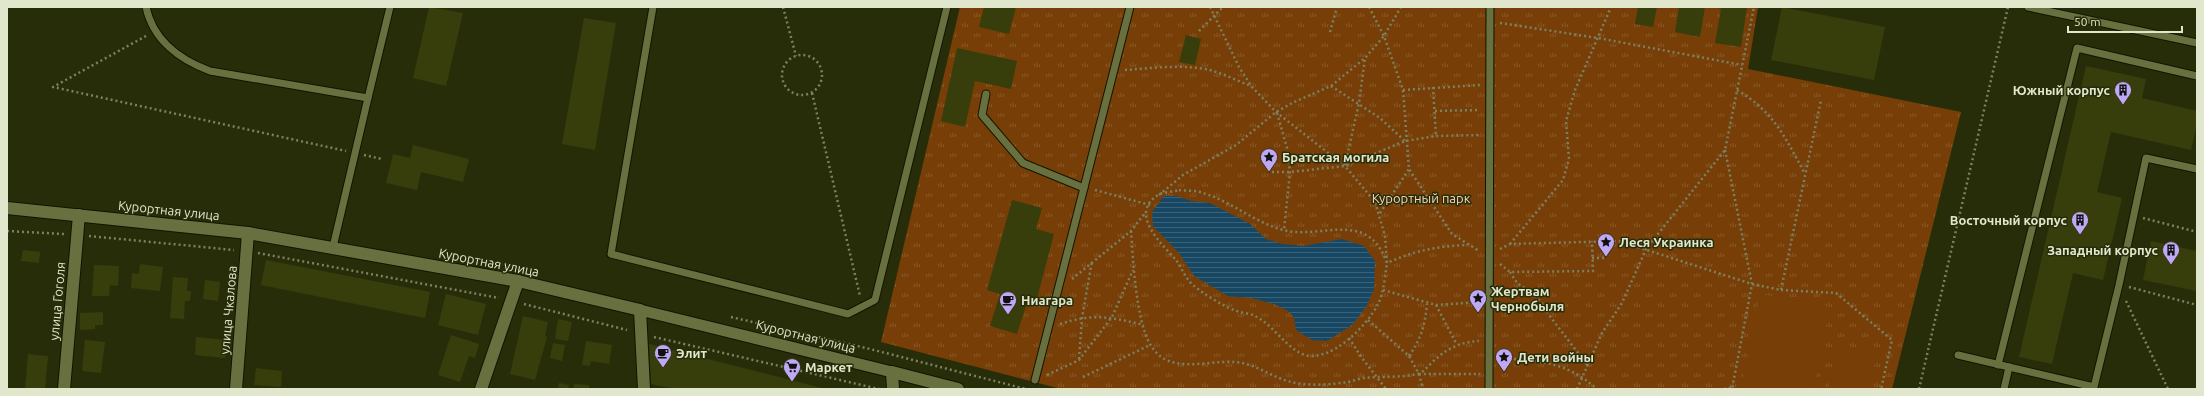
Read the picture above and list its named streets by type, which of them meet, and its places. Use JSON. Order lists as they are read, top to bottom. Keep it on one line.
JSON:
{"streets":{"street":["Курортная улица","улица Гоголя","улица Чкалова"]},"crossings":[["Курортная улица","улица Гоголя"],["Курортная улица","улица Чкалова"]],"parks":["Курортный парк"],"places":{"building":["Южный корпус","Восточный корпус","Западный корпус"],"place":["Братская могила","Леся Украинка","Жертвам Чернобыля","Дети войны"],"cafe":["Ниагара","Элит"],"supermarket":["Маркет"]},"scale_bar":"50 m"}
